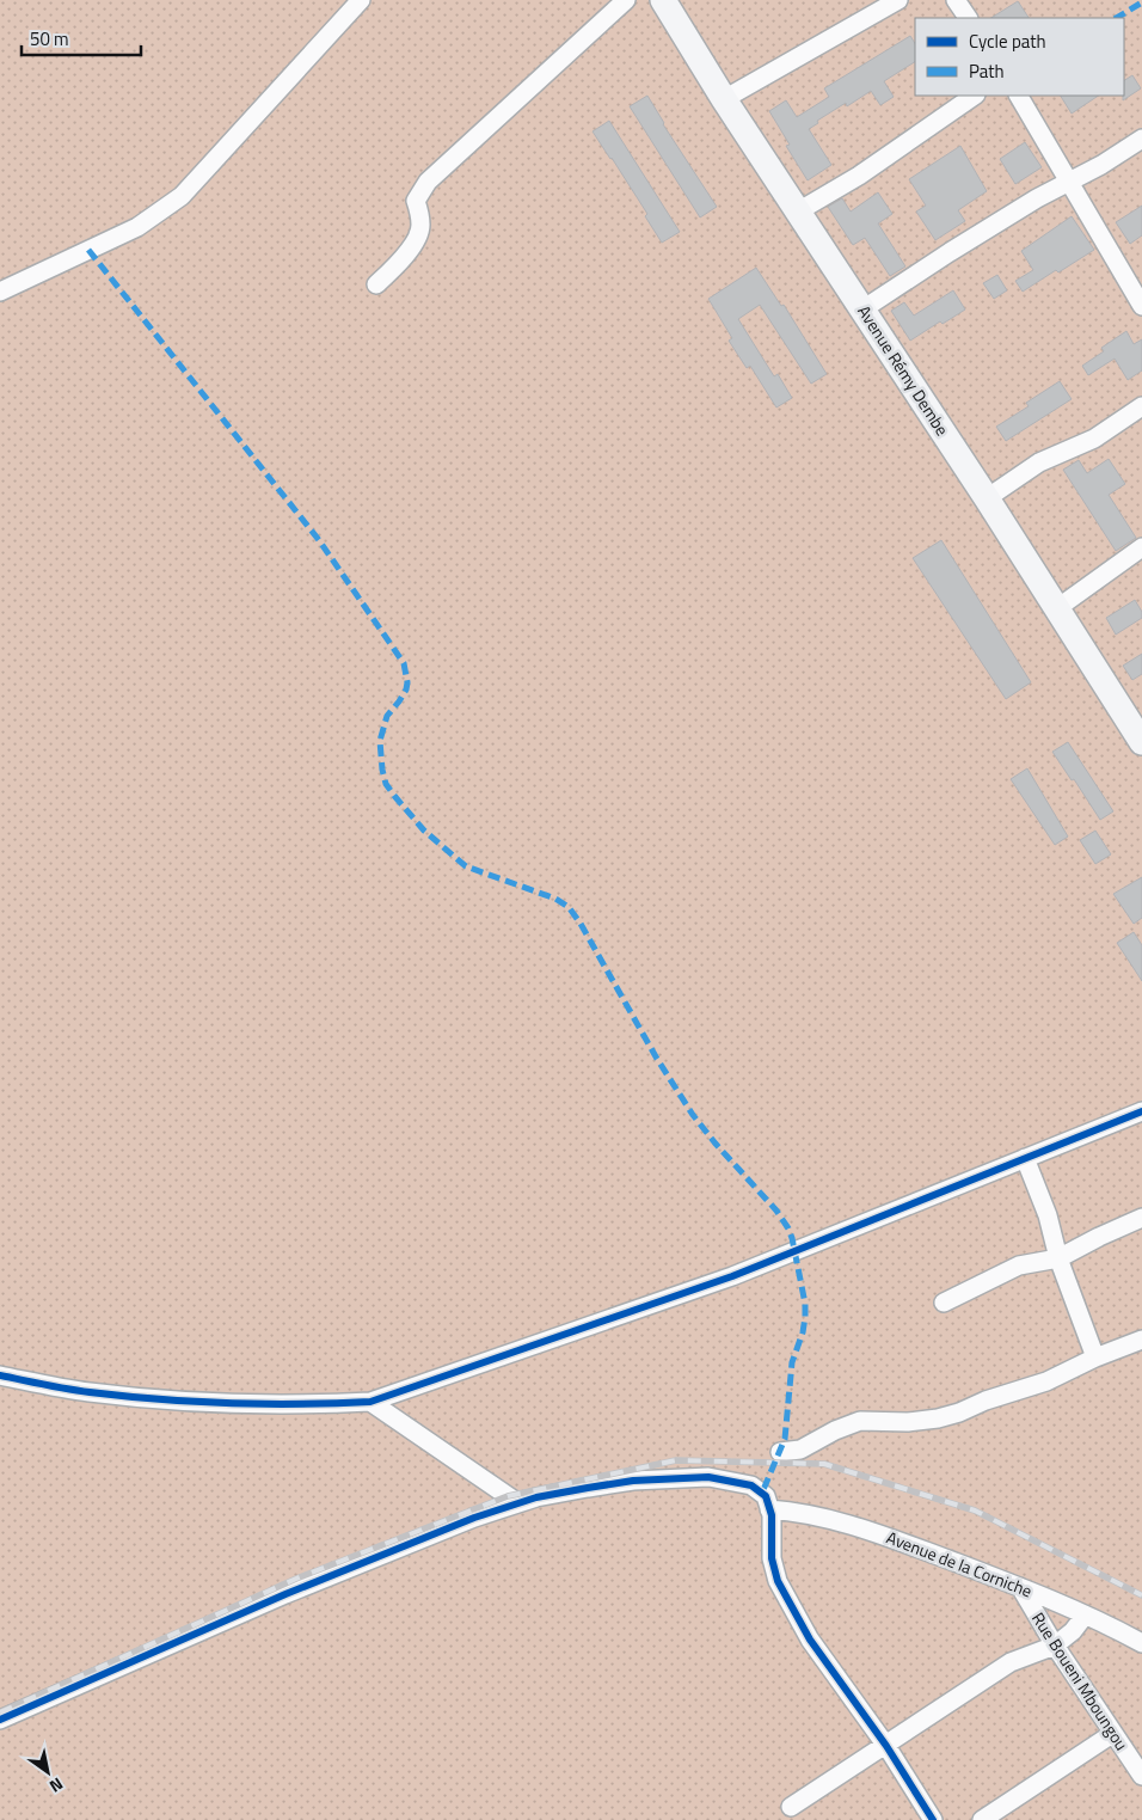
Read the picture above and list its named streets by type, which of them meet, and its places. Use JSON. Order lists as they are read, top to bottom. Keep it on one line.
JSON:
{"streets":{"street":["Avenue Rémy Dembe","Avenue de la Corniche","Rue Boueni Mboungou"]},"crossings":[["Avenue de la Corniche","Rue Boueni Mboungou"]],"legend":["Cycle path","Path"],"scale_bar":"50 m","north":"bottom right"}
